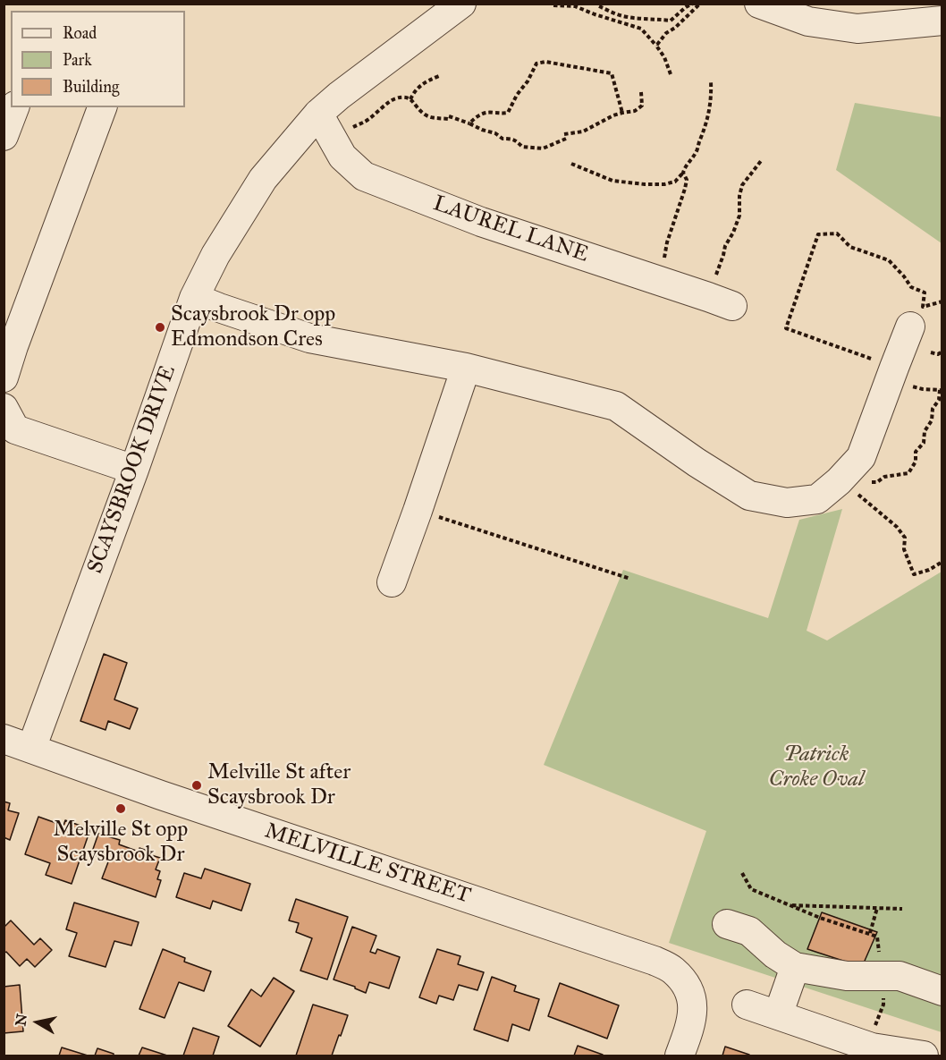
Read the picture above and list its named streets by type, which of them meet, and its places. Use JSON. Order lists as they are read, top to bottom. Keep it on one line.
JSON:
{"streets":{"street":["LAUREL LANE","SCAYSBROOK DRIVE","MELVILLE STREET"]},"crossings":[["LAUREL LANE","SCAYSBROOK DRIVE"],["SCAYSBROOK DRIVE","MELVILLE STREET"]],"parks":["Patrick Croke Oval"],"places":["Scaysbrook Dr opp Edmondson Cres","Melville St after Scaysbrook Dr","Melville St opp Scaysbrook Dr"],"legend":["Road","Park","Building"],"north":"left"}
